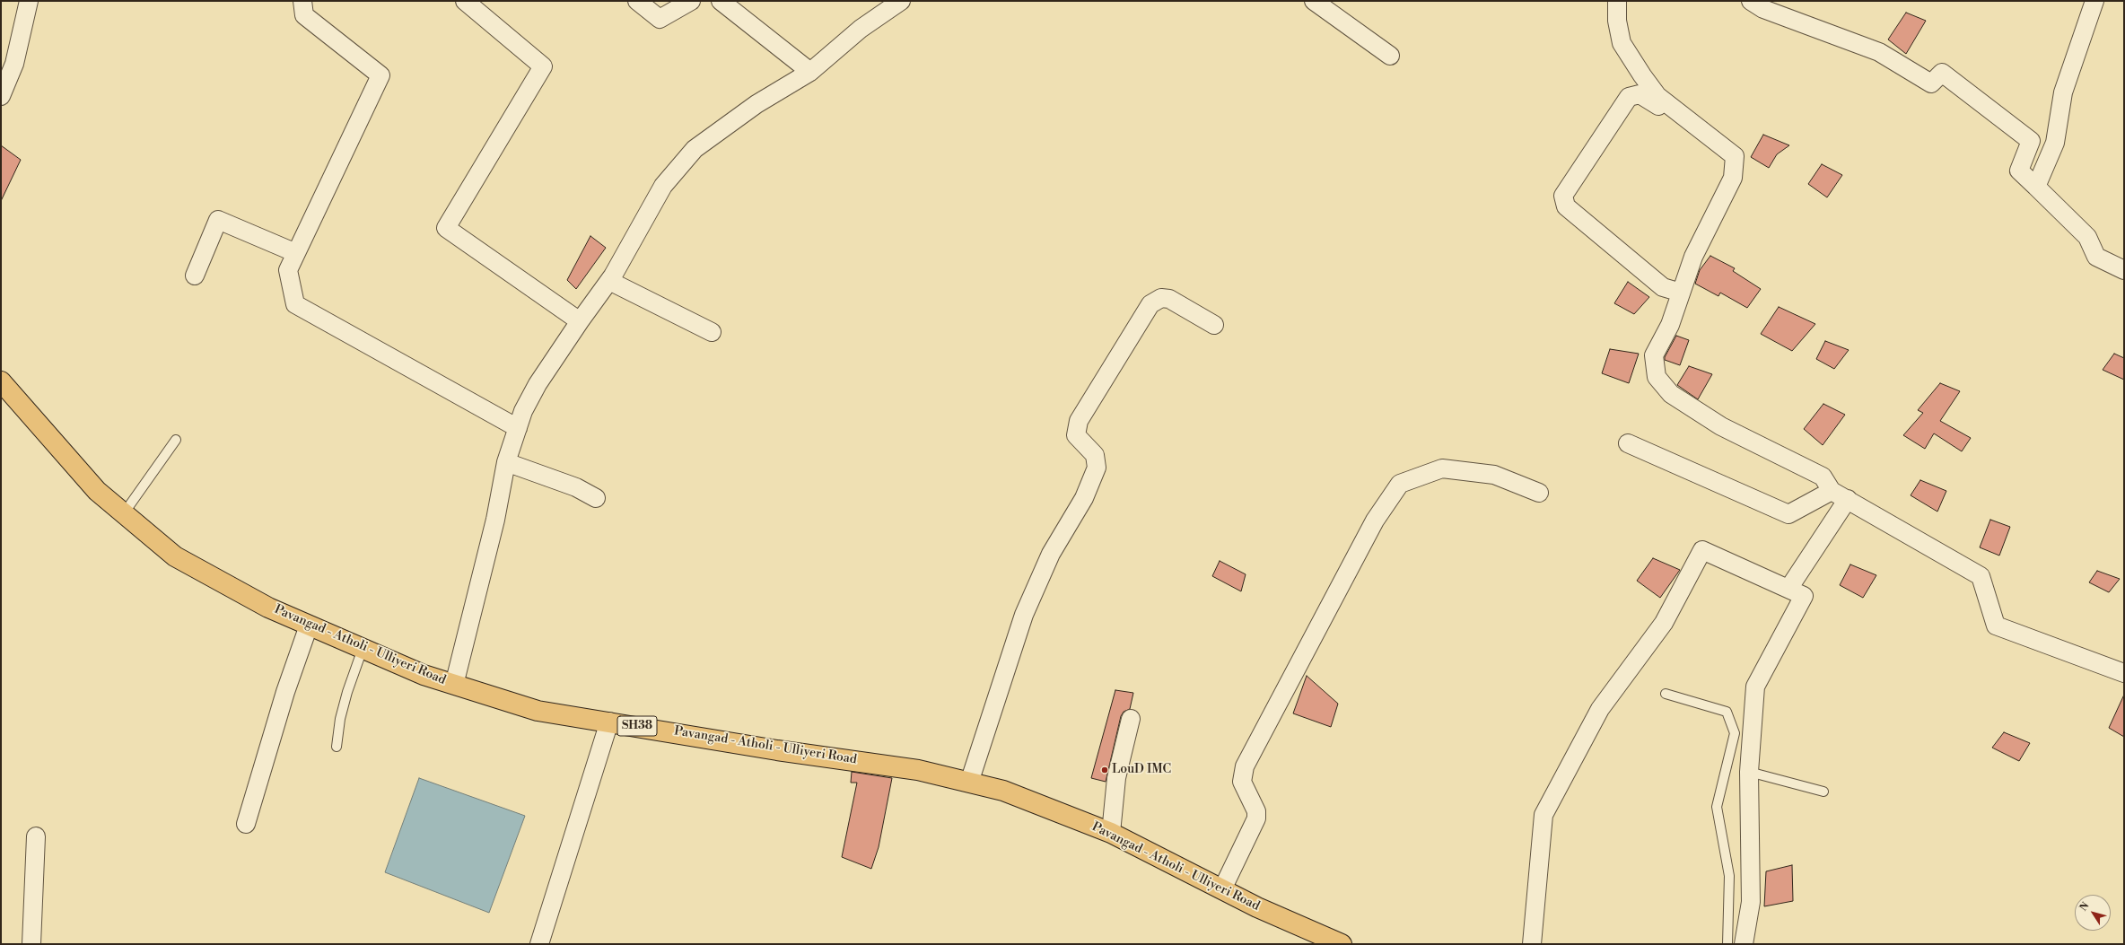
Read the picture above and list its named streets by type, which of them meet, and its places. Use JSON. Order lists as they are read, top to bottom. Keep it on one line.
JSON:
{"streets":{"main road":["Pavangad - Atholi - Ulliyeri Road","SH38"]},"places":["LouD IMC"],"north":"top left"}
